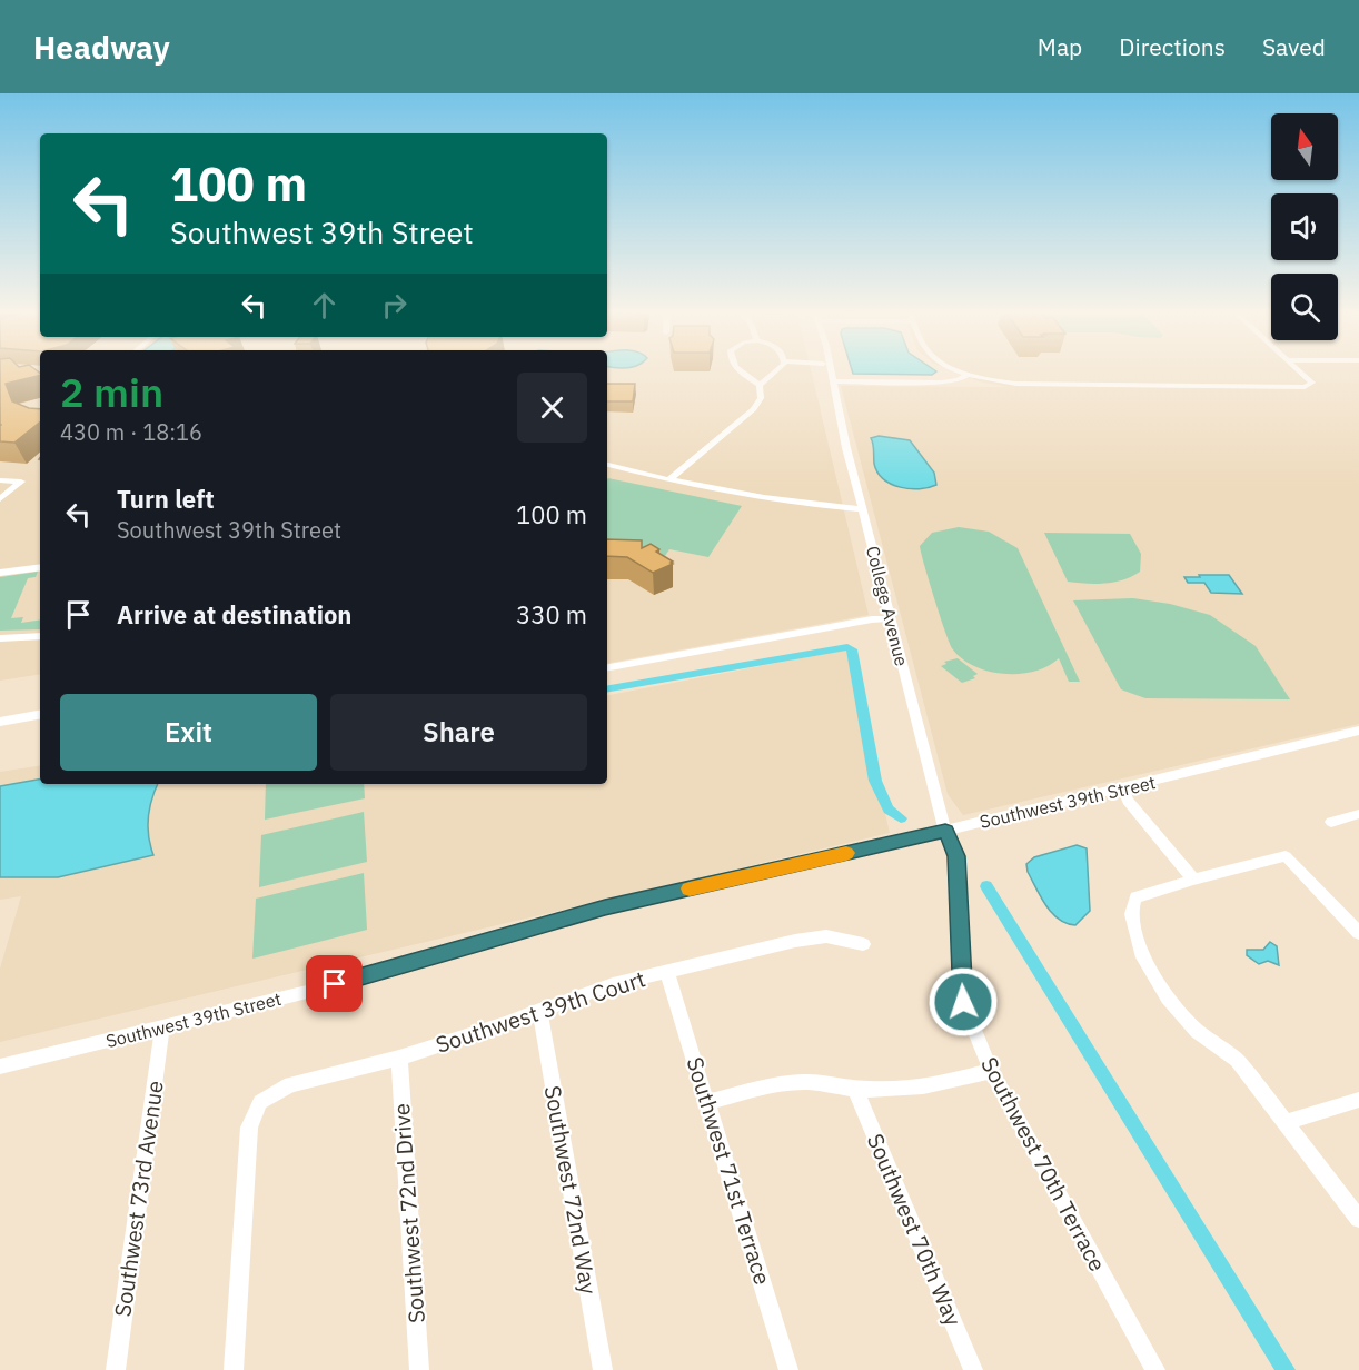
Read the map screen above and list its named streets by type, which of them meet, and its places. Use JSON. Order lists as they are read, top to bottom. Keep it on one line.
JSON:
{"streets":{"street":["College Avenue","Southwest 39th Street","Southwest 39th Court","Southwest 70th Terrace","Southwest 71st Terrace","Southwest 72nd Way","Southwest 73rd Avenue","Southwest 72nd Drive","Southwest 70th Way"]},"crossings":[["College Avenue","Southwest 39th Street"],["College Avenue","Southwest 70th Terrace"],["Southwest 39th Street","Southwest 70th Terrace"],["Southwest 39th Street","Southwest 73rd Avenue"],["Southwest 39th Court","Southwest 71st Terrace"],["Southwest 39th Court","Southwest 72nd Way"],["Southwest 39th Court","Southwest 72nd Drive"]],"north":"top","page":{"header":"Headway","nav":["Map","Directions","Saved"],"turn":["100 m","Southwest 39th Street"],"heading":["2 min","430 m · 18:16"],"list":[{"name":"Turn left","note":"Southwest 39th Street","value":"100 m"},{"name":"Arrive at destination","value":"330 m"}],"buttons":["Exit","Share"]}}
